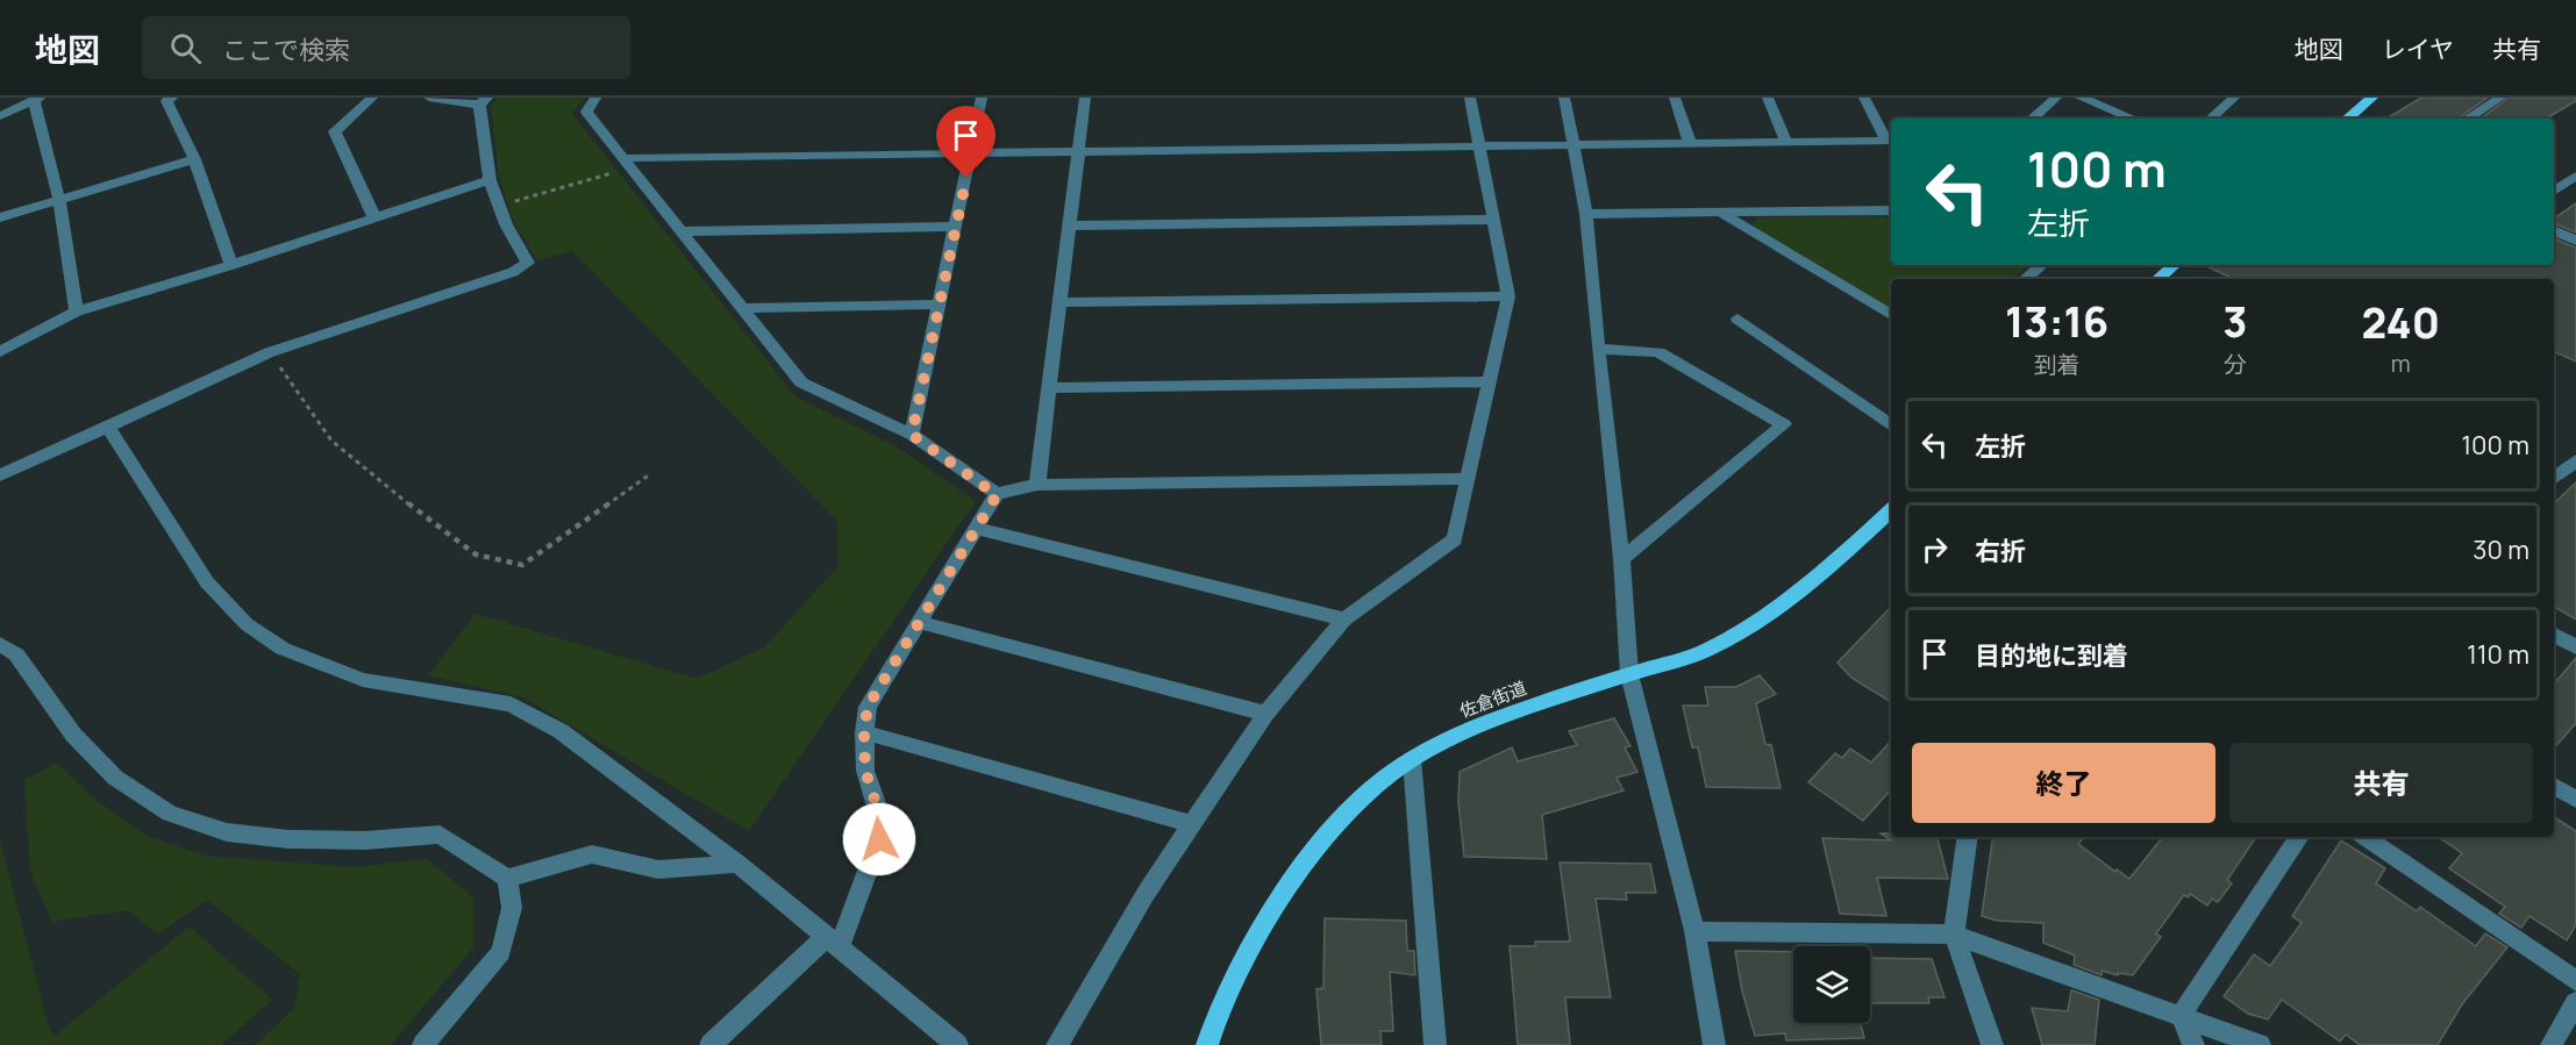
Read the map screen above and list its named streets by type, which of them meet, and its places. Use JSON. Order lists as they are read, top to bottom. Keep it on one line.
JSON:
{"streets":{"main road":["佐倉街道"]},"page":{"header":"地図","search":"ここで検索","nav":["地図","レイヤ","共有"],"turn":["100 m","左折"],"eta":["13:16","到着","3","分","240","m"],"list":[{"name":"左折","value":"100 m"},{"name":"右折","value":"30 m"},{"name":"目的地に到着","value":"110 m"}],"buttons":["終了","共有"]}}
